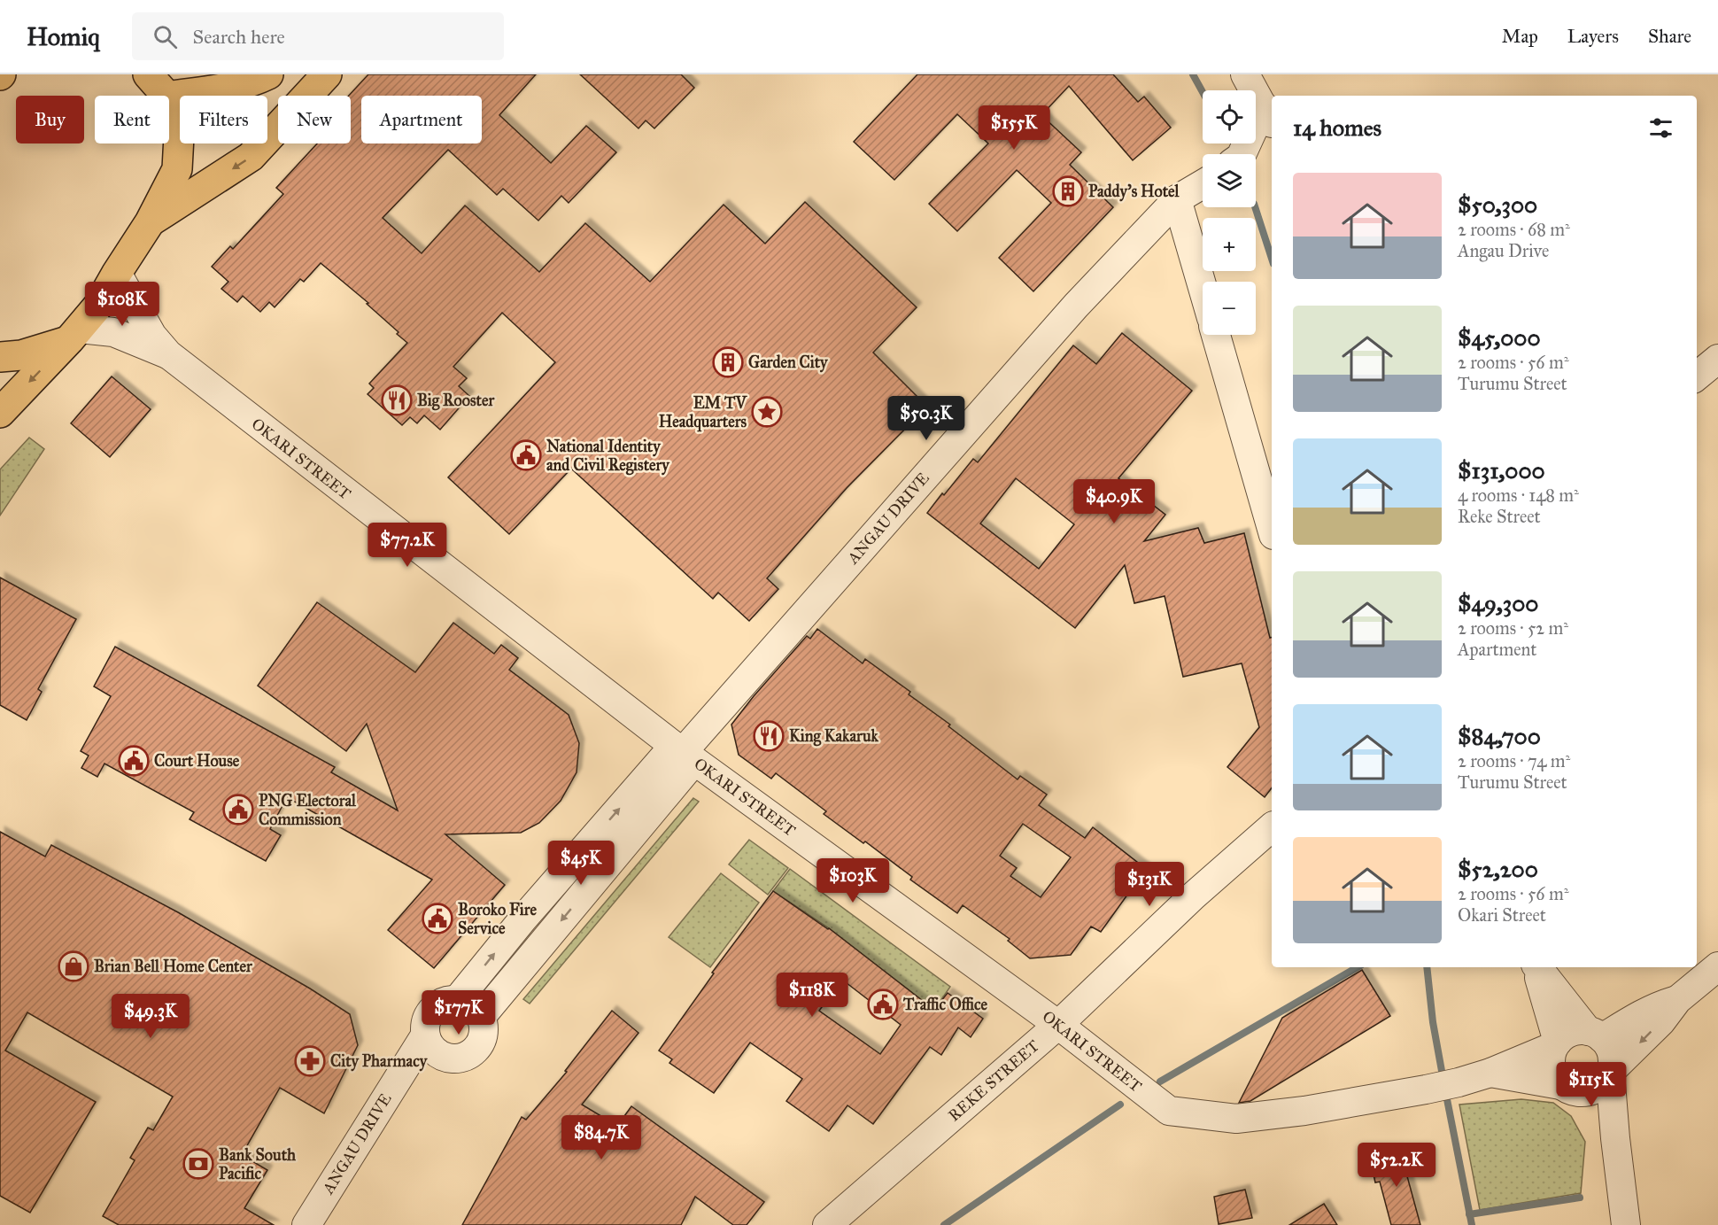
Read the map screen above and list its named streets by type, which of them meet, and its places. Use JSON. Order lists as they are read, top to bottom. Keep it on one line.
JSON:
{"streets":{"street":["OKARI STREET","ANGAU DRIVE","REKE STREET"]},"crossings":[["OKARI STREET","ANGAU DRIVE"],["OKARI STREET","REKE STREET"]],"places":{"building":["Paddy's Hotel","Garden City"],"restaurant":["Big Rooster","King Kakaruk"],"place":["EM TV Headquarters"],"public building":["National Identity and Civil Registery","Court House","PNG Electoral Commission","Boroko Fire Service","Traffic Office"],"shop":["Brian Bell Home Center"],"pharmacy":["City Pharmacy"],"bank":["Bank South Pacific"]},"page":{"header":"Homiq","search":"Search here","nav":["Map","Layers","Share"],"map_buttons":["+","−"],"chip":["Buy","Rent","Filters","New","Apartment"],"heading":"14 homes","price":["$155K","$108K","$50.3K","$40.9K","$77.2K","$45K","$103K","$131K","$118K","$177K","$49.3K","$115K","$84.7K","$52.2K"],"list":[{"name":"$50,300","note":"2 rooms · 68 m² · Angau Drive"},{"name":"$45,000","note":"2 rooms · 56 m² · Turumu Street"},{"name":"$131,000","note":"4 rooms · 148 m² · Reke Street"},{"name":"$49,300","note":"2 rooms · 52 m² · Apartment"},{"name":"$84,700","note":"2 rooms · 74 m² · Turumu Street"},{"name":"$52,200","note":"2 rooms · 56 m² · Okari Street"}]}}
